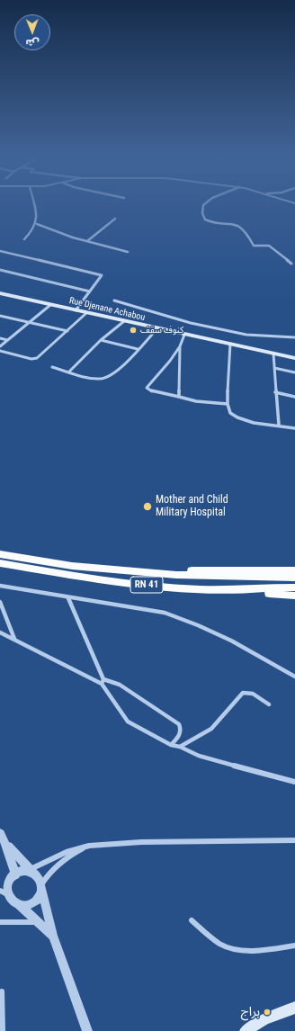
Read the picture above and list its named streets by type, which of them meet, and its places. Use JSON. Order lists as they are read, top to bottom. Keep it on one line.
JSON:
{"streets":{"highway":["RN 41"],"main road":["Rue Djenane Achabou"]},"places":["كنوف سقف","Mother and Child Military Hospital","براج"],"north":"bottom"}
